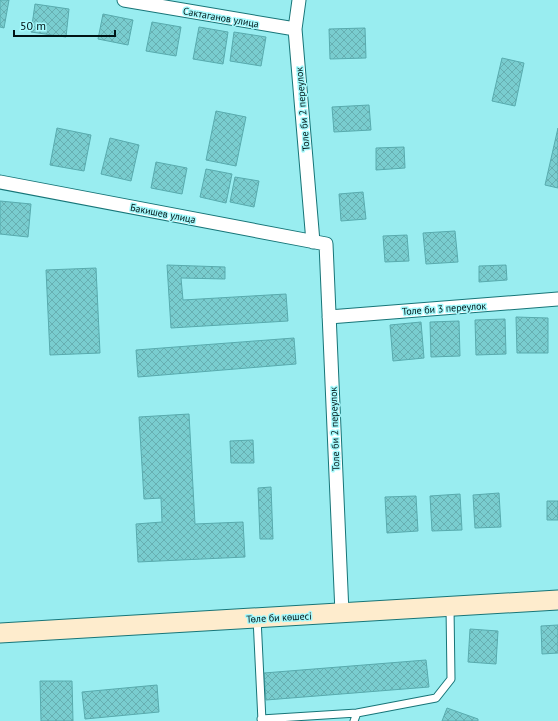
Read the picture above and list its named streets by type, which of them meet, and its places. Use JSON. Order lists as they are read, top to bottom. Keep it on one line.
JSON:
{"streets":{"street":["Сактаганов улица","Толе би 2 переулок","Бакишев улица","Толе би 3 переулок","Төле би көшесі"]},"crossings":[["Сактаганов улица","Толе би 2 переулок"],["Толе би 2 переулок","Бакишев улица"],["Толе би 2 переулок","Толе би 3 переулок"],["Толе би 2 переулок","Төле би көшесі"]],"scale_bar":"50 m"}
